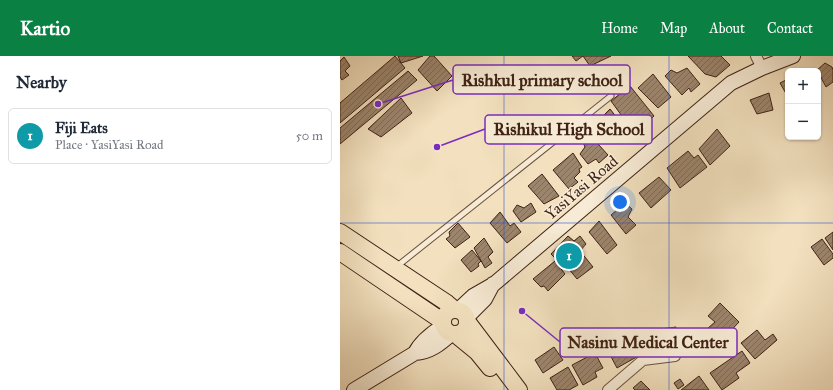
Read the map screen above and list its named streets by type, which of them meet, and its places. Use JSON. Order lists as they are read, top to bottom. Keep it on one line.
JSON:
{"streets":{"main road":["YasiYasi Road"]},"places":["Rishkul primary school","Rishikul High School","Nasinu Medical Center"],"page":{"header":"Kartio","nav":["Home","Map","About","Contact"],"heading":"Nearby","map_buttons":["+","−"],"list":[{"mark":"1","name":"Fiji Eats","note":"Place · YasiYasi Road","value":"50 m"}],"pins":"1"}}
